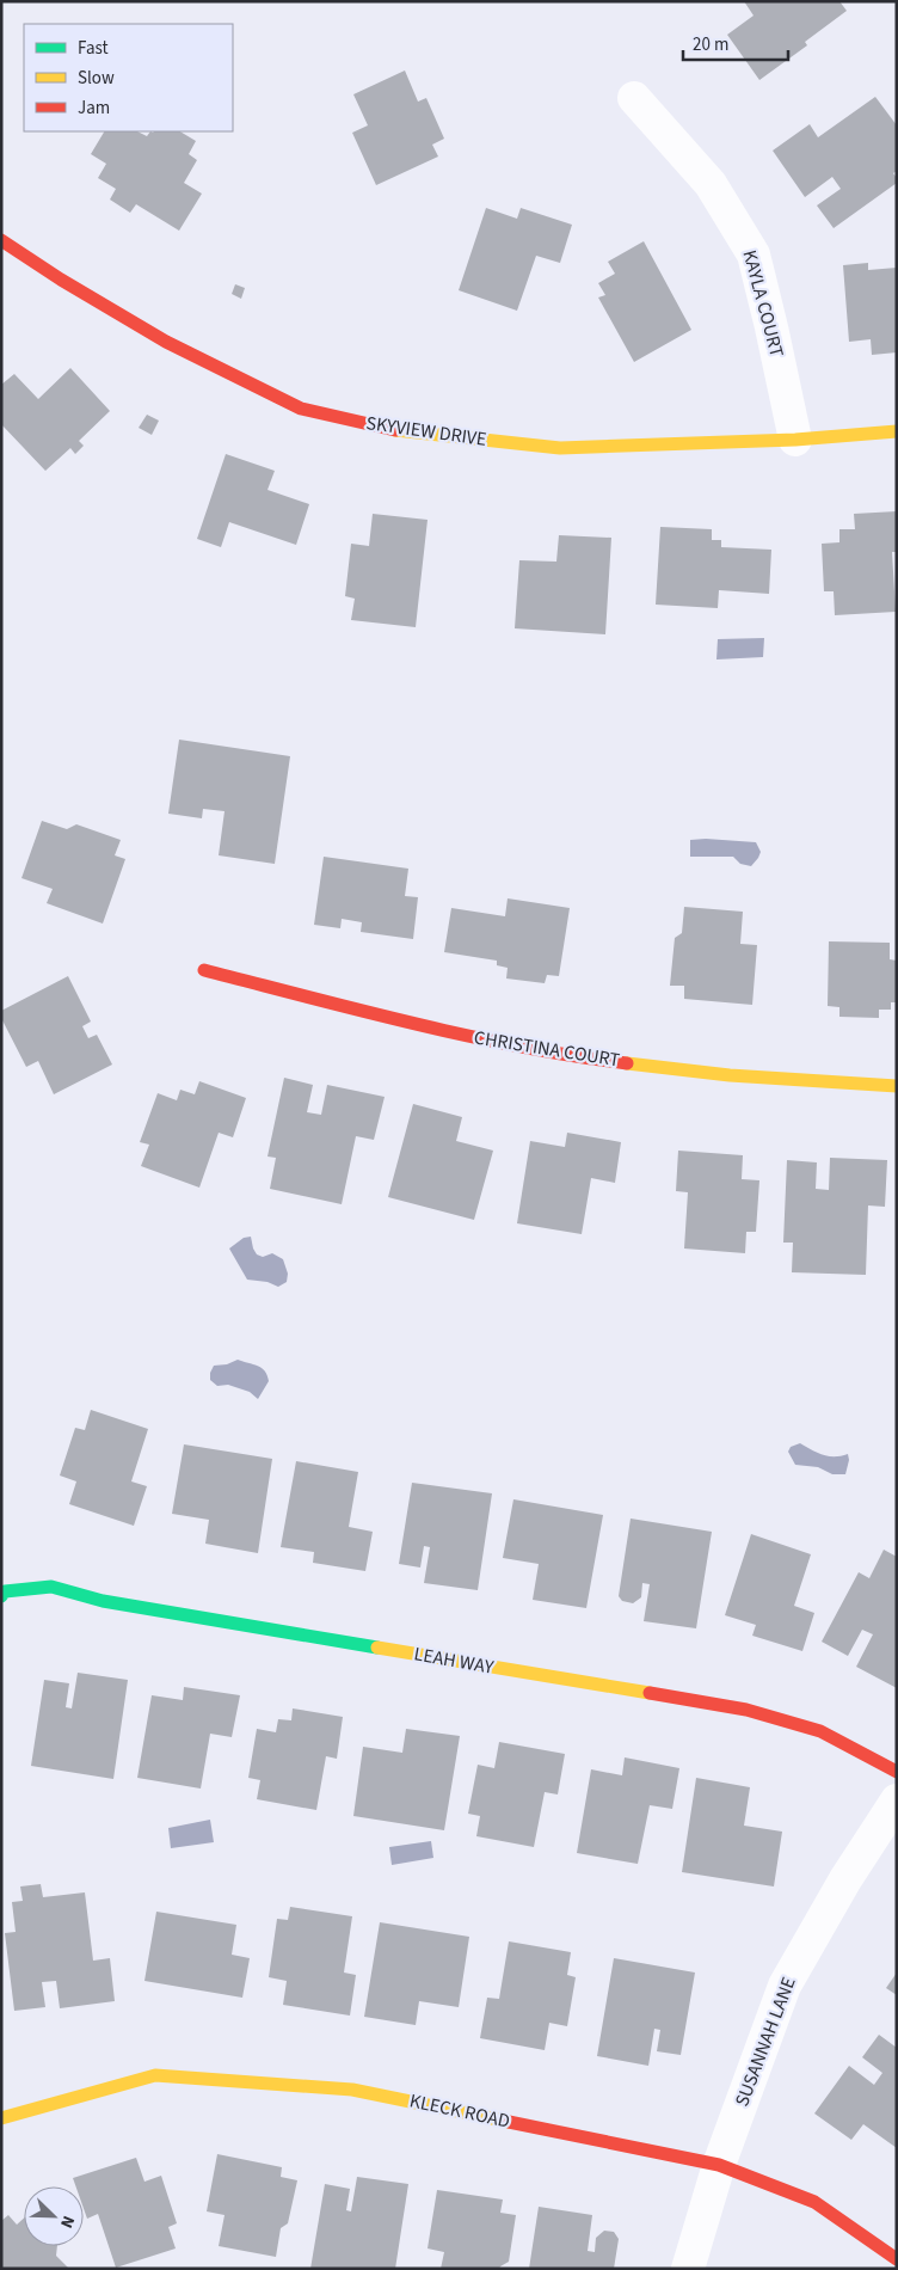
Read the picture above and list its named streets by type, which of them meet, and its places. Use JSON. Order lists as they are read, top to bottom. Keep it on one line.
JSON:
{"streets":{"street":["KAYLA COURT","SKYVIEW DRIVE","CHRISTINA COURT","LEAH WAY","SUSANNAH LANE","KLECK ROAD"]},"crossings":[["KAYLA COURT","SKYVIEW DRIVE"],["SUSANNAH LANE","KLECK ROAD"]],"legend":["Fast","Slow","Jam"],"scale_bar":"20 m","north":"bottom right"}
